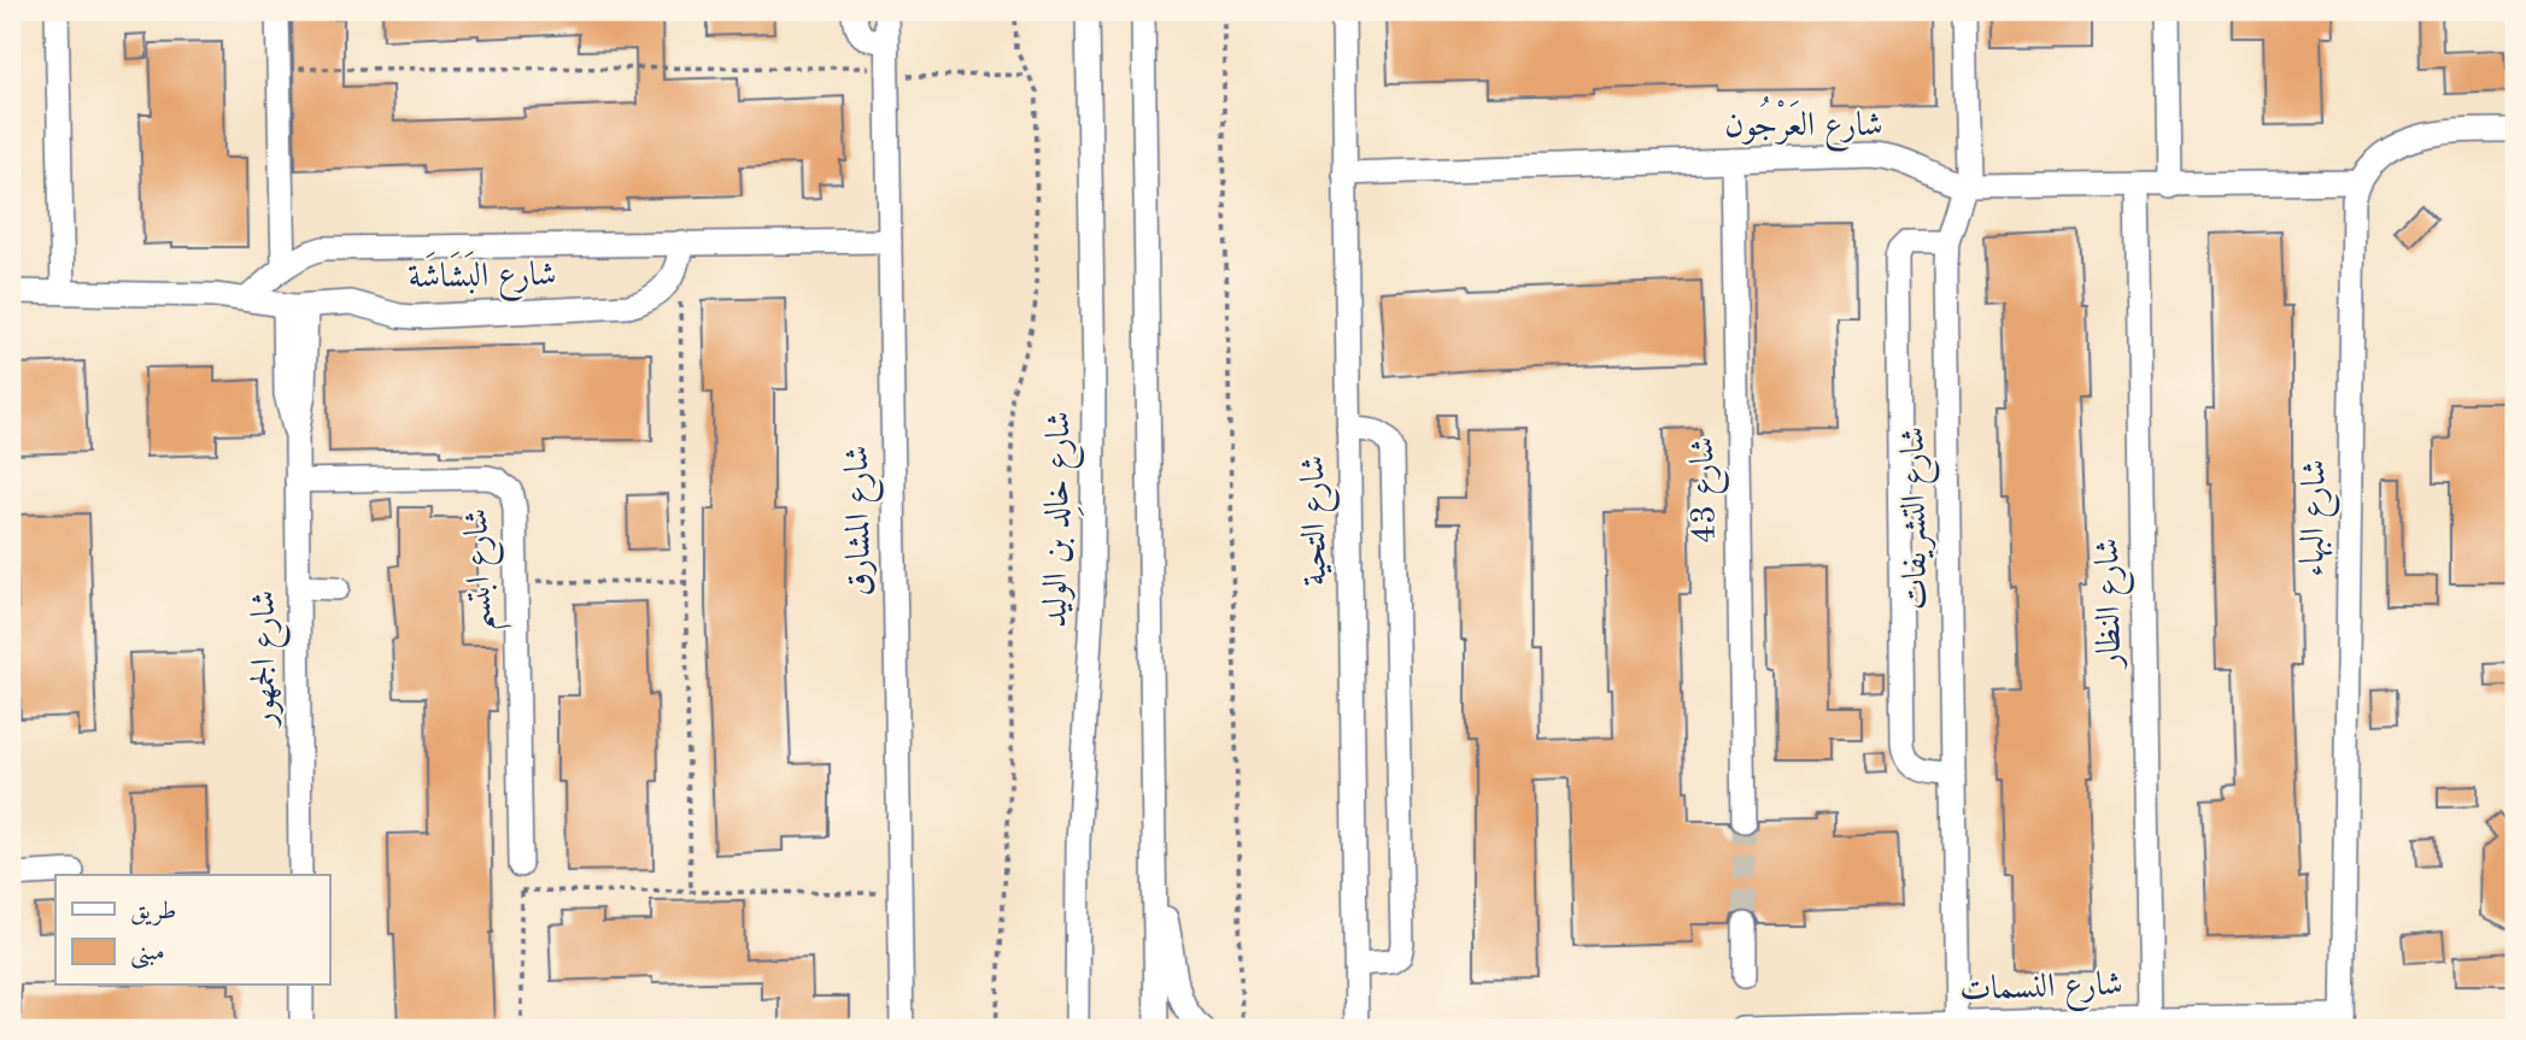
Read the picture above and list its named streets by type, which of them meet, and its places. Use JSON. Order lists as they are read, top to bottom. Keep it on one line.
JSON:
{"streets":{"street":["شارع العَرْجُون","شارع البَشَاشَة","شارع 43","شارع التشريفات","شارع البهاء","شارع خالِد بن الوليد","شارع المشارق","شارع التحية","شارع ابتسم","شارع النظار","شارع الجمهور","شارع النسمات"]},"crossings":[["شارع العَرْجُون","شارع 43"],["شارع العَرْجُون","شارع التشريفات"],["شارع العَرْجُون","شارع البهاء"],["شارع العَرْجُون","شارع التحية"],["شارع العَرْجُون","شارع النظار"],["شارع البَشَاشَة","شارع المشارق"],["شارع البَشَاشَة","شارع الجمهور"],["شارع التشريفات","شارع النسمات"],["شارع البهاء","شارع النسمات"],["شارع ابتسم","شارع الجمهور"],["شارع النظار","شارع النسمات"]],"legend":["طريق","مبنى"]}
